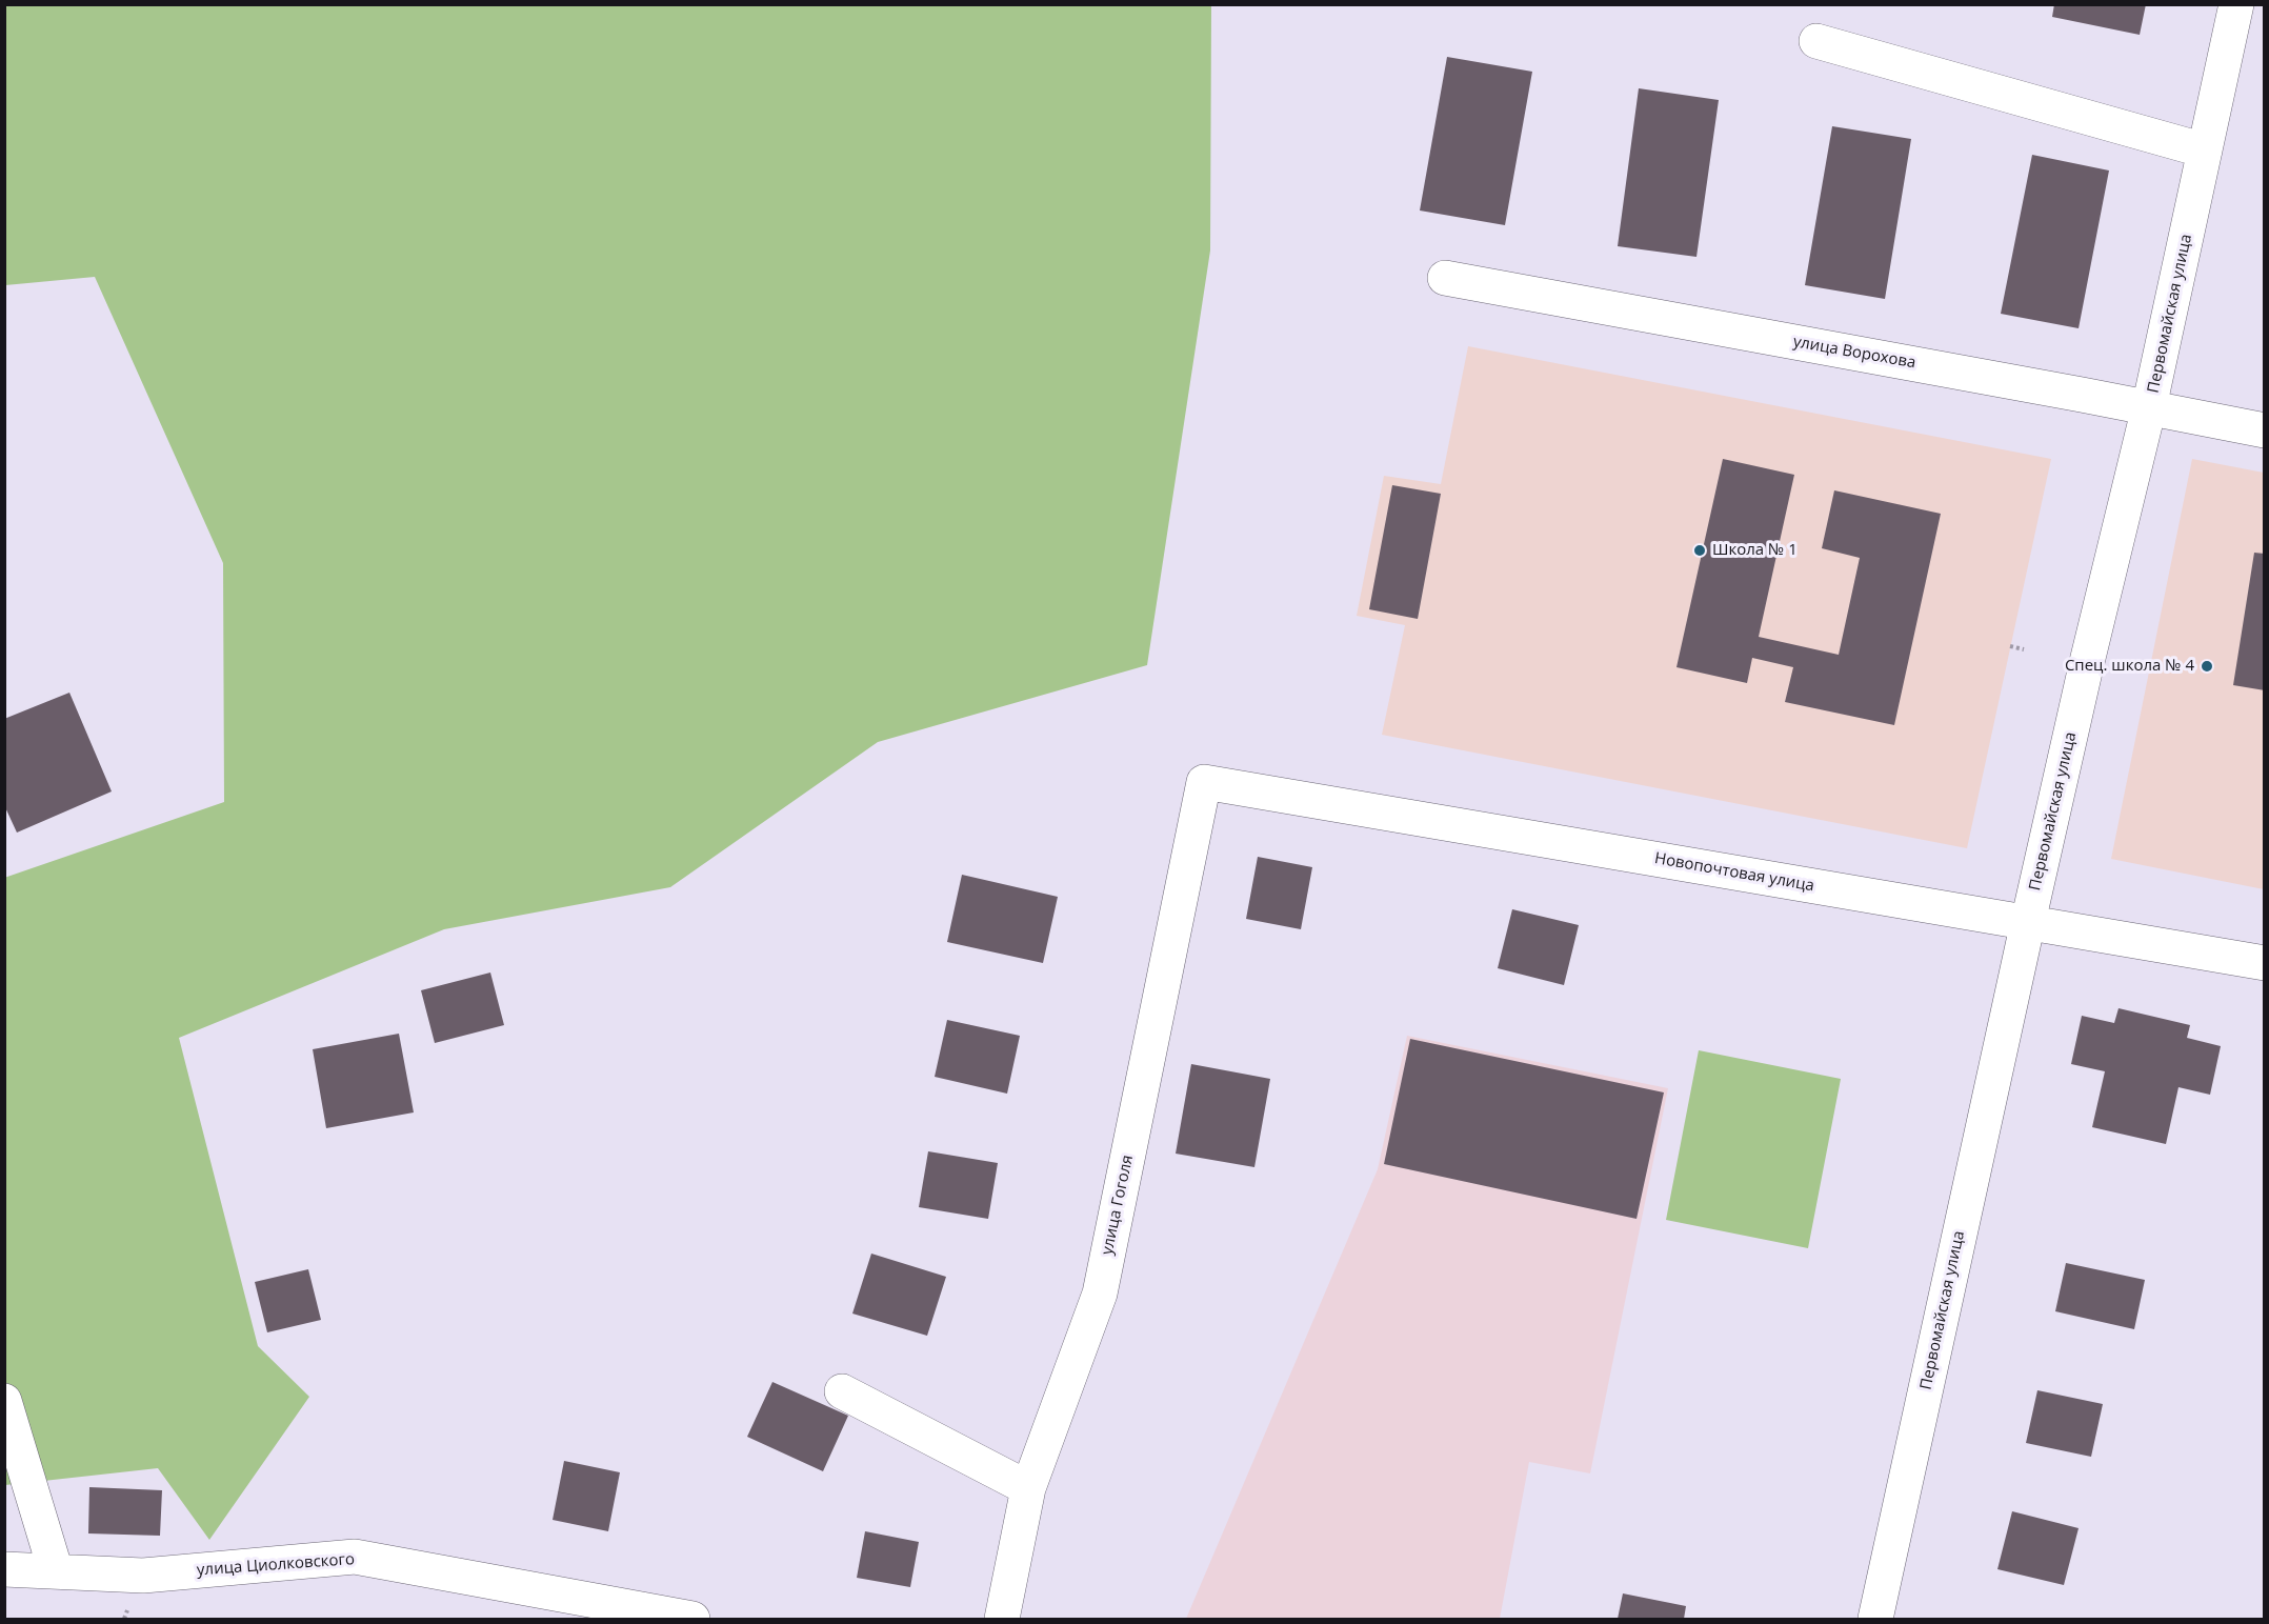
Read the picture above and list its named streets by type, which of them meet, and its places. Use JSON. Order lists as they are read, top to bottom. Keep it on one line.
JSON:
{"streets":{"street":["Первомайская улица","улица Ворохова","Новопочтовая улица","улица Гоголя","улица Циолковского"]},"crossings":[["Первомайская улица","улица Ворохова"],["Первомайская улица","Новопочтовая улица"],["Новопочтовая улица","улица Гоголя"]],"places":["Школа № 1","Спец. школа № 4"]}
